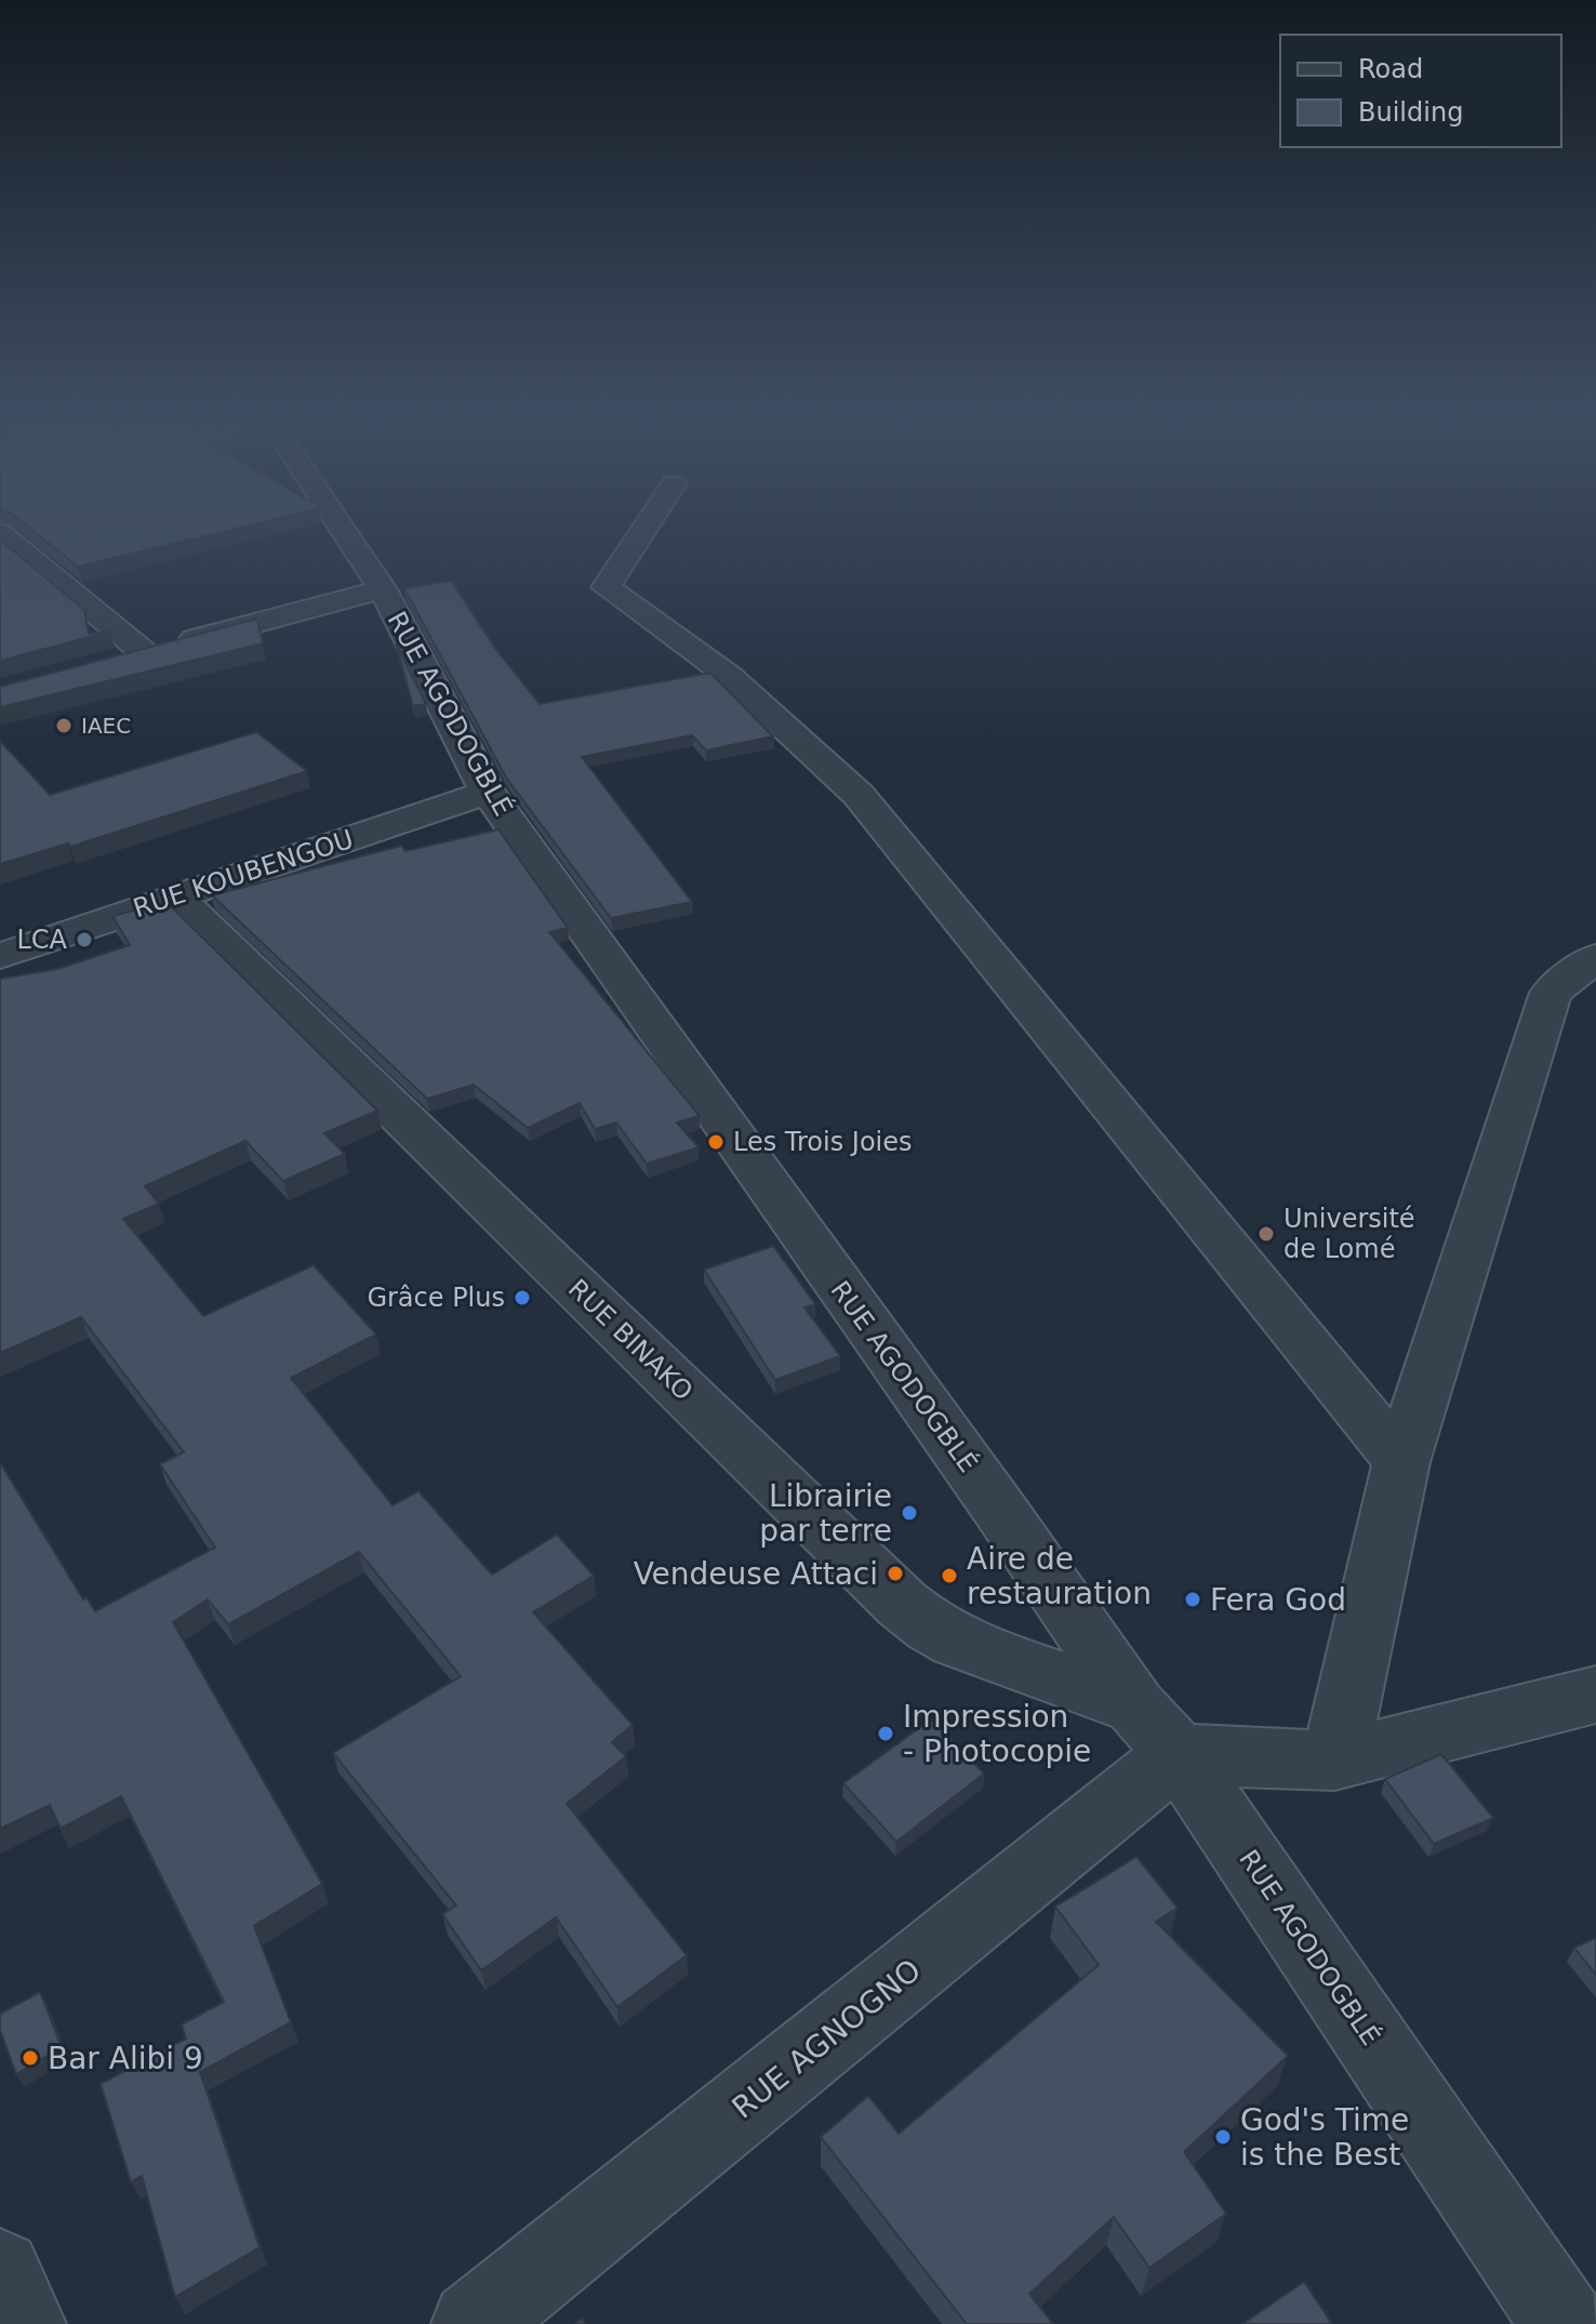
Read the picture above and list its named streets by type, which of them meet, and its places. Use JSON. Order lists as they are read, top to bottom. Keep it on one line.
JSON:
{"streets":{"street":["RUE AGODOGBLÉ","RUE KOUBENGOU","RUE BINAKO","RUE AGNOGNO"]},"crossings":[["RUE AGODOGBLÉ","RUE KOUBENGOU"],["RUE AGODOGBLÉ","RUE BINAKO"],["RUE AGODOGBLÉ","RUE AGNOGNO"],["RUE KOUBENGOU","RUE BINAKO"],["RUE BINAKO","RUE AGNOGNO"]],"places":["IAEC","LCA","Les Trois Joies","Université de Lomé","Grâce Plus","Librairie par terre","Vendeuse Attaci","Aire de restauration","Fera God","Impression - Photocopie","Bar Alibi 9","God's Time is the Best"],"legend":["Road","Building"]}
